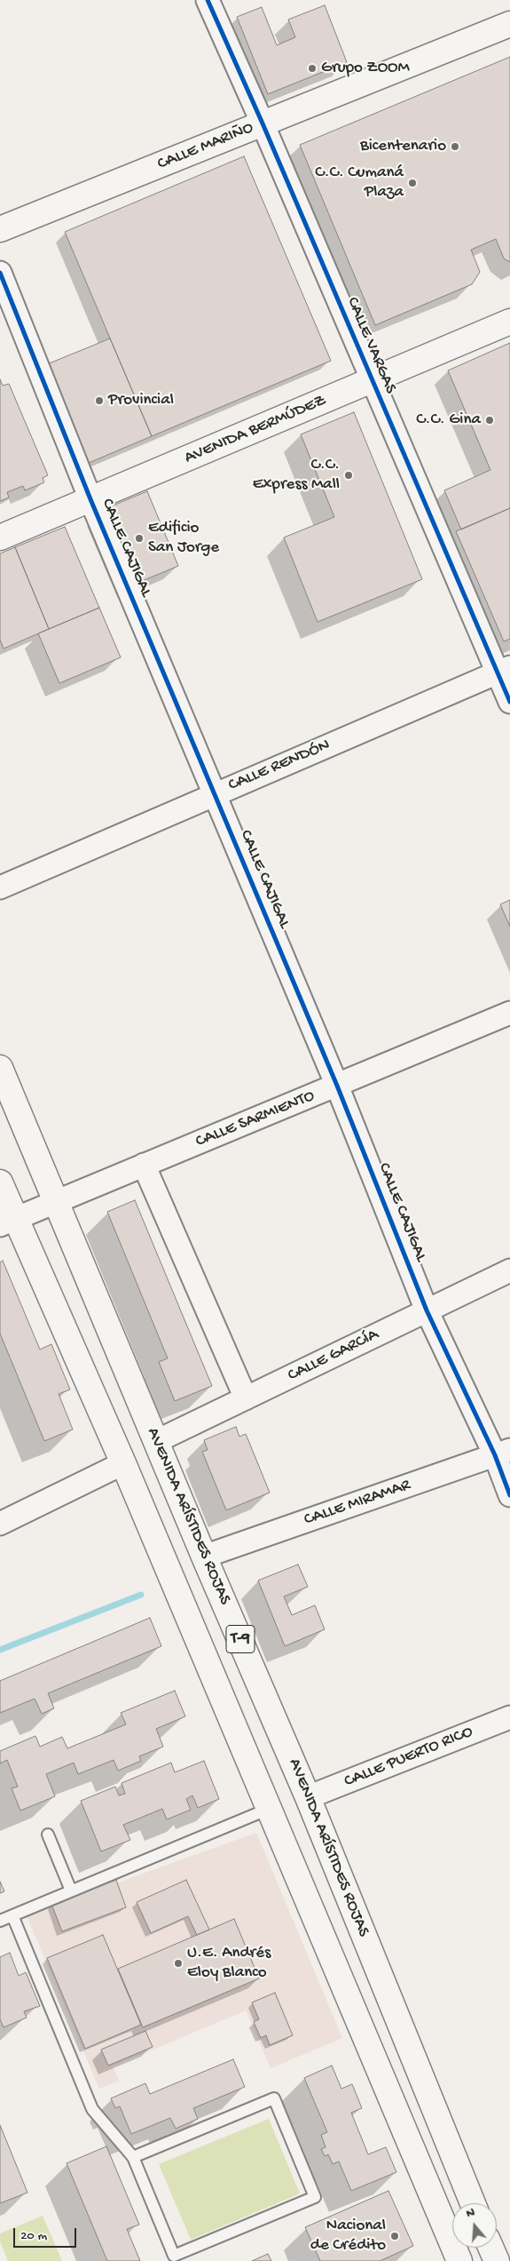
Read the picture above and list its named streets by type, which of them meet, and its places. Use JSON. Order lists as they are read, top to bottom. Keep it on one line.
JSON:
{"streets":{"main road":["CALLE MARIÑO","AVENIDA BERMÚDEZ","AVENIDA ARÍSTIDES ROJAS","T-9"],"street":["CALLE VARGAS","CALLE CAJIGAL","CALLE RENDÓN","CALLE SARMIENTO","CALLE GARCÍA","CALLE MIRAMAR","CALLE PUERTO RICO"]},"crossings":[["CALLE MARIÑO","CALLE VARGAS"],["CALLE VARGAS","AVENIDA BERMÚDEZ"],["CALLE VARGAS","CALLE RENDÓN"],["AVENIDA BERMÚDEZ","CALLE CAJIGAL"],["CALLE CAJIGAL","CALLE RENDÓN"],["CALLE CAJIGAL","CALLE SARMIENTO"],["CALLE CAJIGAL","CALLE GARCÍA"],["CALLE CAJIGAL","CALLE MIRAMAR"],["CALLE SARMIENTO","AVENIDA ARÍSTIDES ROJAS"],["CALLE SARMIENTO","T-9"],["CALLE GARCÍA","AVENIDA ARÍSTIDES ROJAS"],["CALLE MIRAMAR","AVENIDA ARÍSTIDES ROJAS"],["AVENIDA ARÍSTIDES ROJAS","CALLE PUERTO RICO"]],"places":["Grupo ZOOM","Bicentenario","C.C. Cumaná Plaza","Provincial","C.C. Gina","C.C. Express Mall","Edificio San Jorge","U.E. Andrés Eloy Blanco","Nacional de Crédito"],"scale_bar":"20 m","north":"top"}
